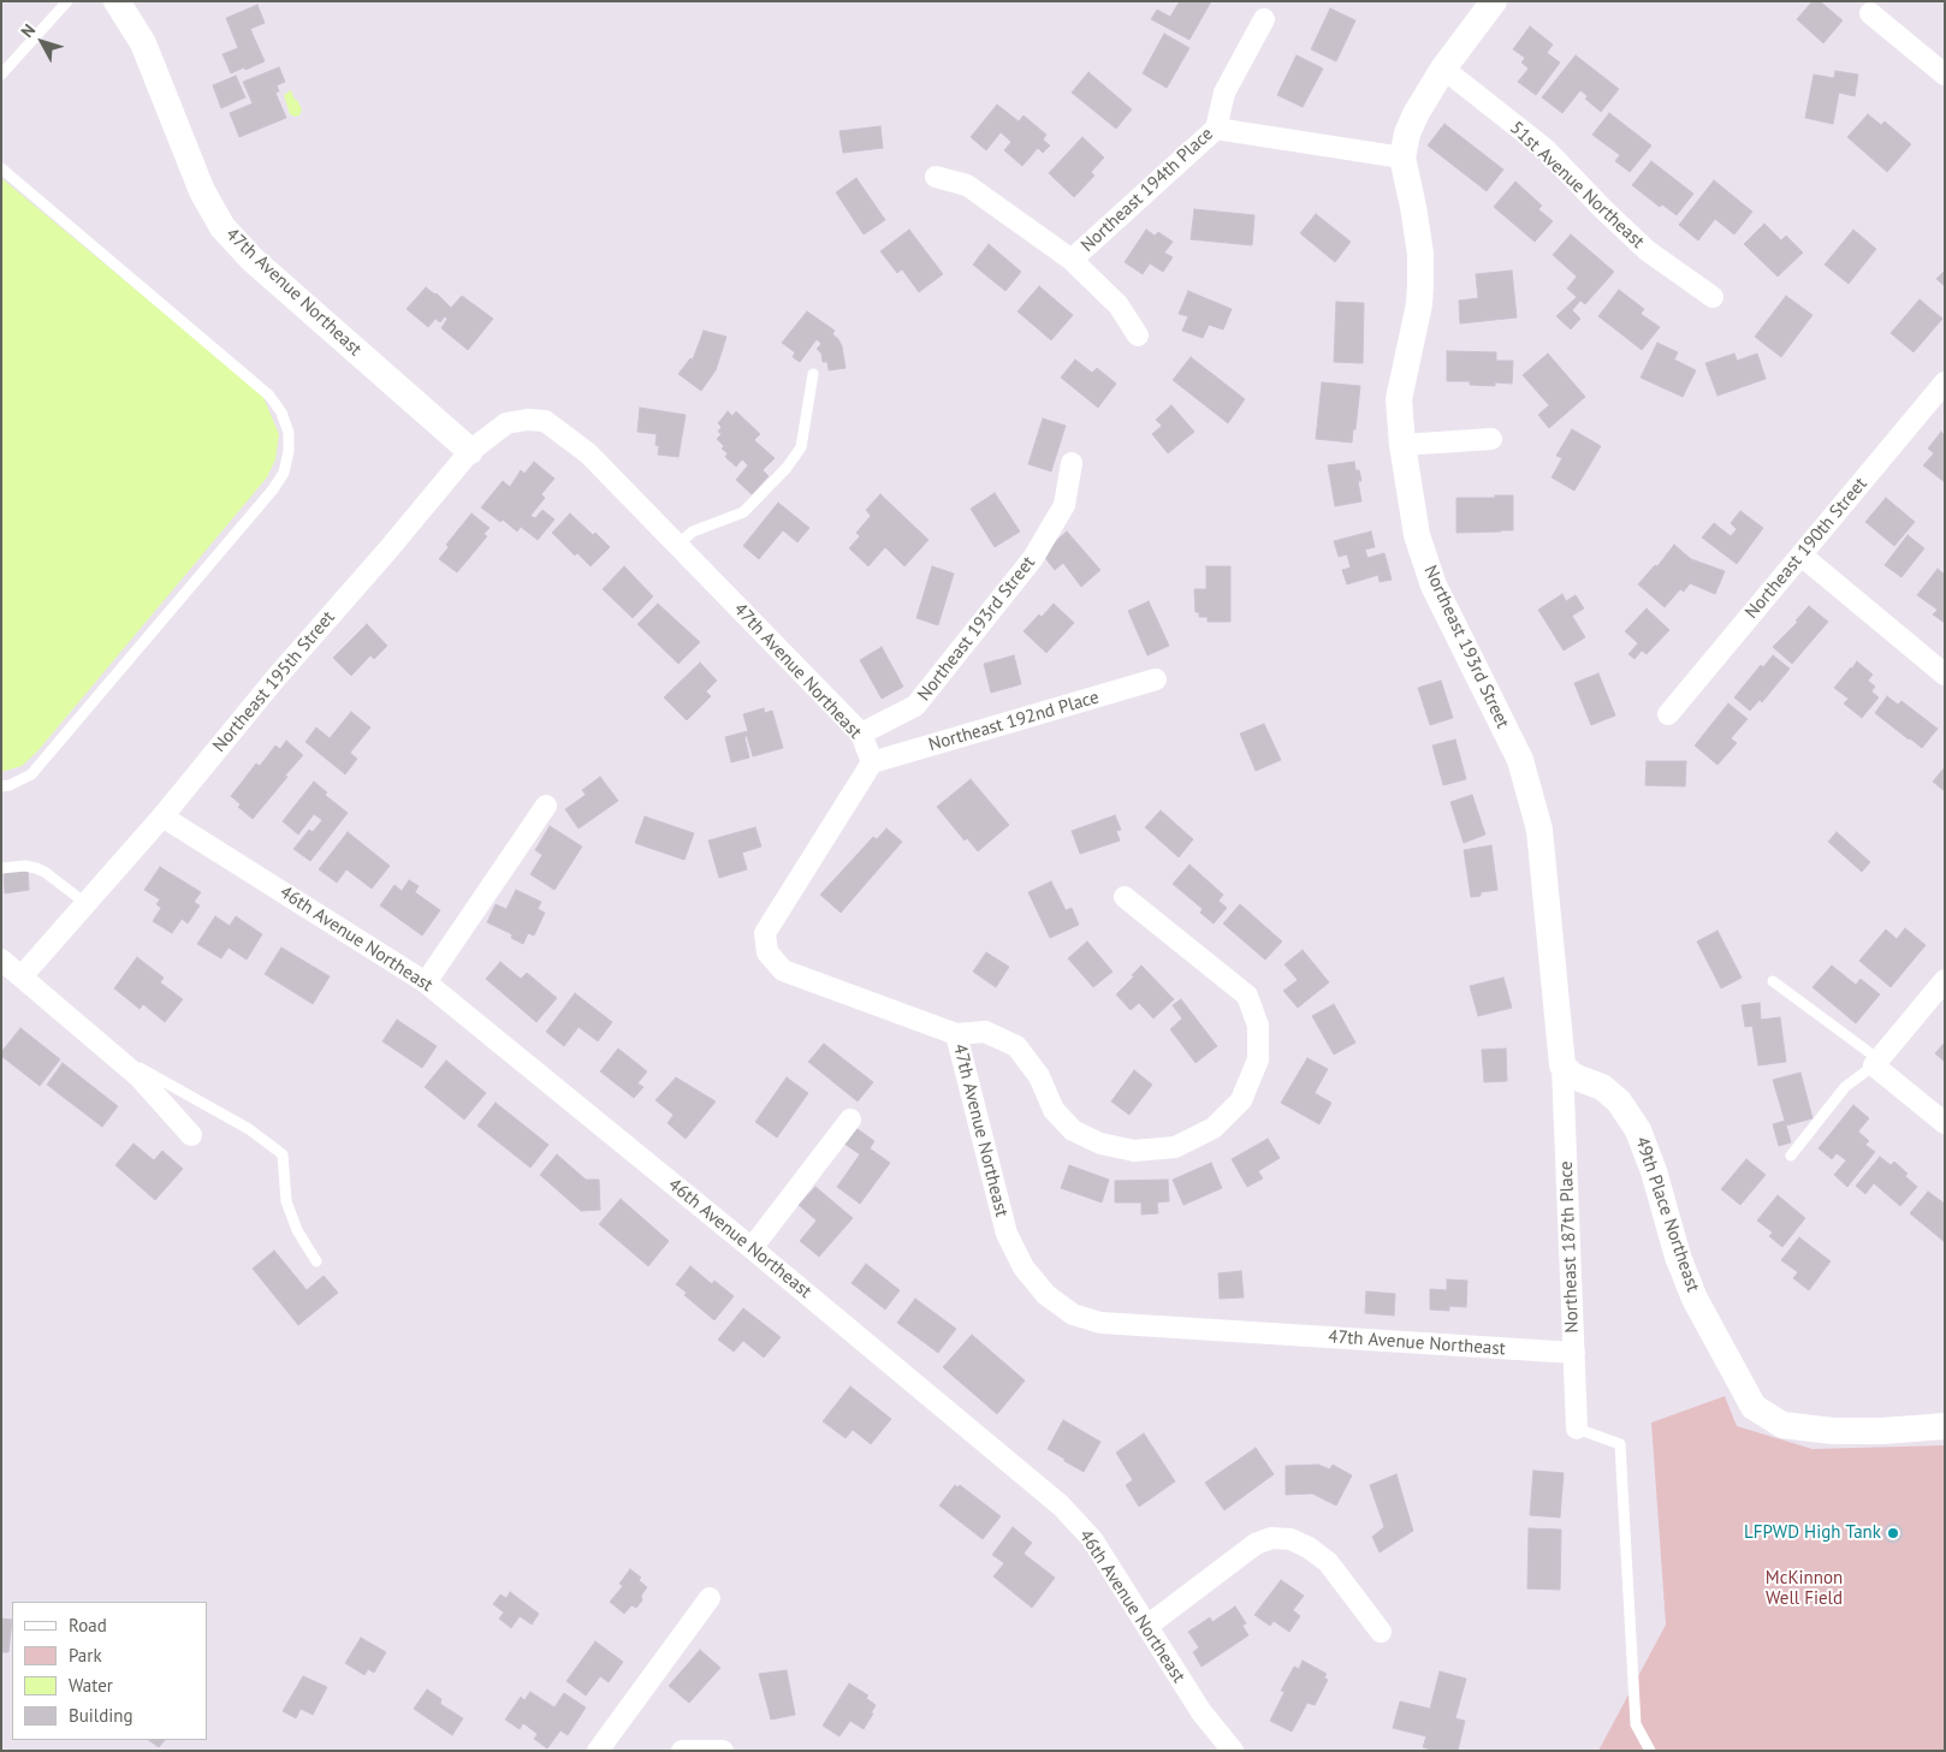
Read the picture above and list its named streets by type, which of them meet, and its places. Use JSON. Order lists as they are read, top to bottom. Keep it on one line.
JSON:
{"streets":{"street":["51st Avenue Northeast","Northeast 194th Place","47th Avenue Northeast","Northeast 190th Street","Northeast 193rd Street","Northeast 195th Street","Northeast 192nd Place","46th Avenue Northeast","49th Place Northeast","Northeast 187th Place"]},"crossings":[["51st Avenue Northeast","Northeast 193rd Street"],["47th Avenue Northeast","Northeast 193rd Street"],["47th Avenue Northeast","Northeast 195th Street"],["47th Avenue Northeast","Northeast 192nd Place"],["47th Avenue Northeast","Northeast 187th Place"],["Northeast 193rd Street","49th Place Northeast"],["Northeast 193rd Street","Northeast 187th Place"],["Northeast 195th Street","46th Avenue Northeast"],["49th Place Northeast","Northeast 187th Place"]],"parks":["McKinnon Well Field"],"places":["LFPWD High Tank"],"legend":["Road","Park","Water","Building"],"north":"top left"}
